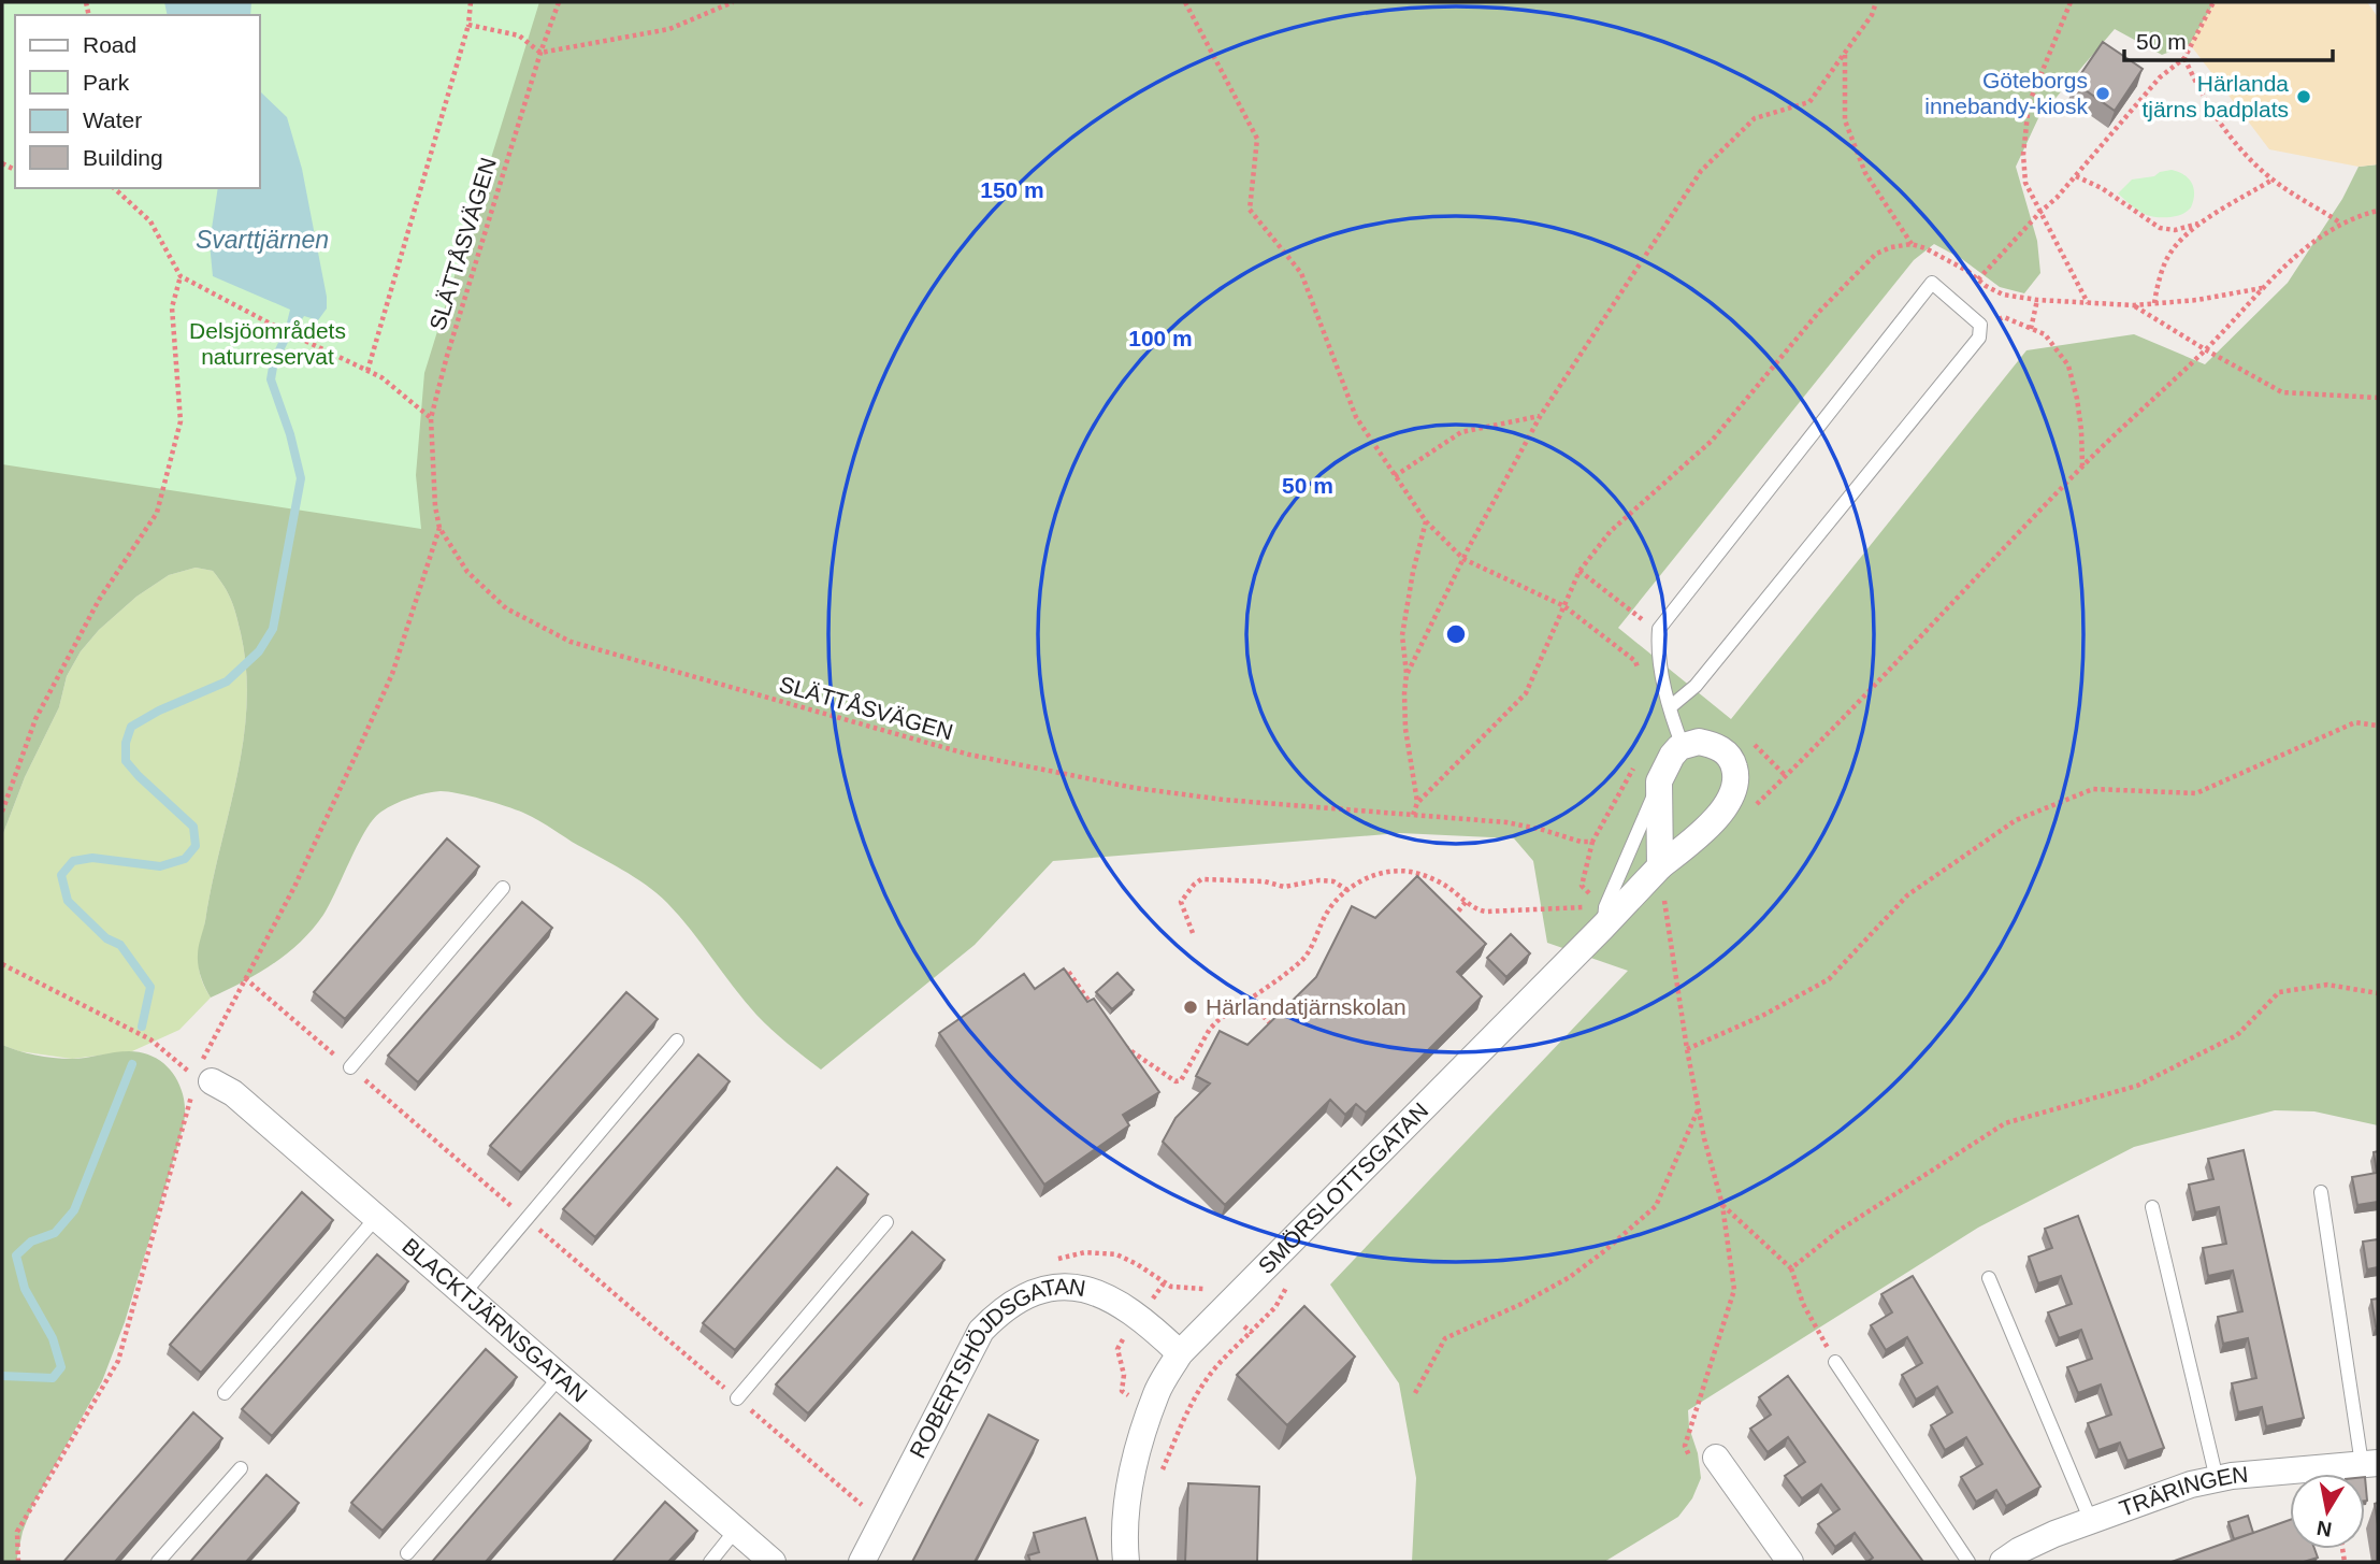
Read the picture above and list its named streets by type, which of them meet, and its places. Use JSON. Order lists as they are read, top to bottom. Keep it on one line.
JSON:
{"streets":{"street":["SMÖRSLOTTSGATAN","BLACKTJÄRNSGATAN","ROBERTSHÖJDSGATAN","TRÄRINGEN"],"path":["SLÄTTÅSVÄGEN"]},"crossings":[["SMÖRSLOTTSGATAN","ROBERTSHÖJDSGATAN"]],"water":["Svarttjärnen"],"parks":["Delsjöområdets naturreservat"],"places":["Göteborgs innebandy-kiosk","Härlanda tjärns badplats","Härlandatjärnskolan"],"legend":["Road","Park","Water","Building"],"scale_bar":"50 m","north":"bottom","rings":["150 m","100 m","50 m"]}
